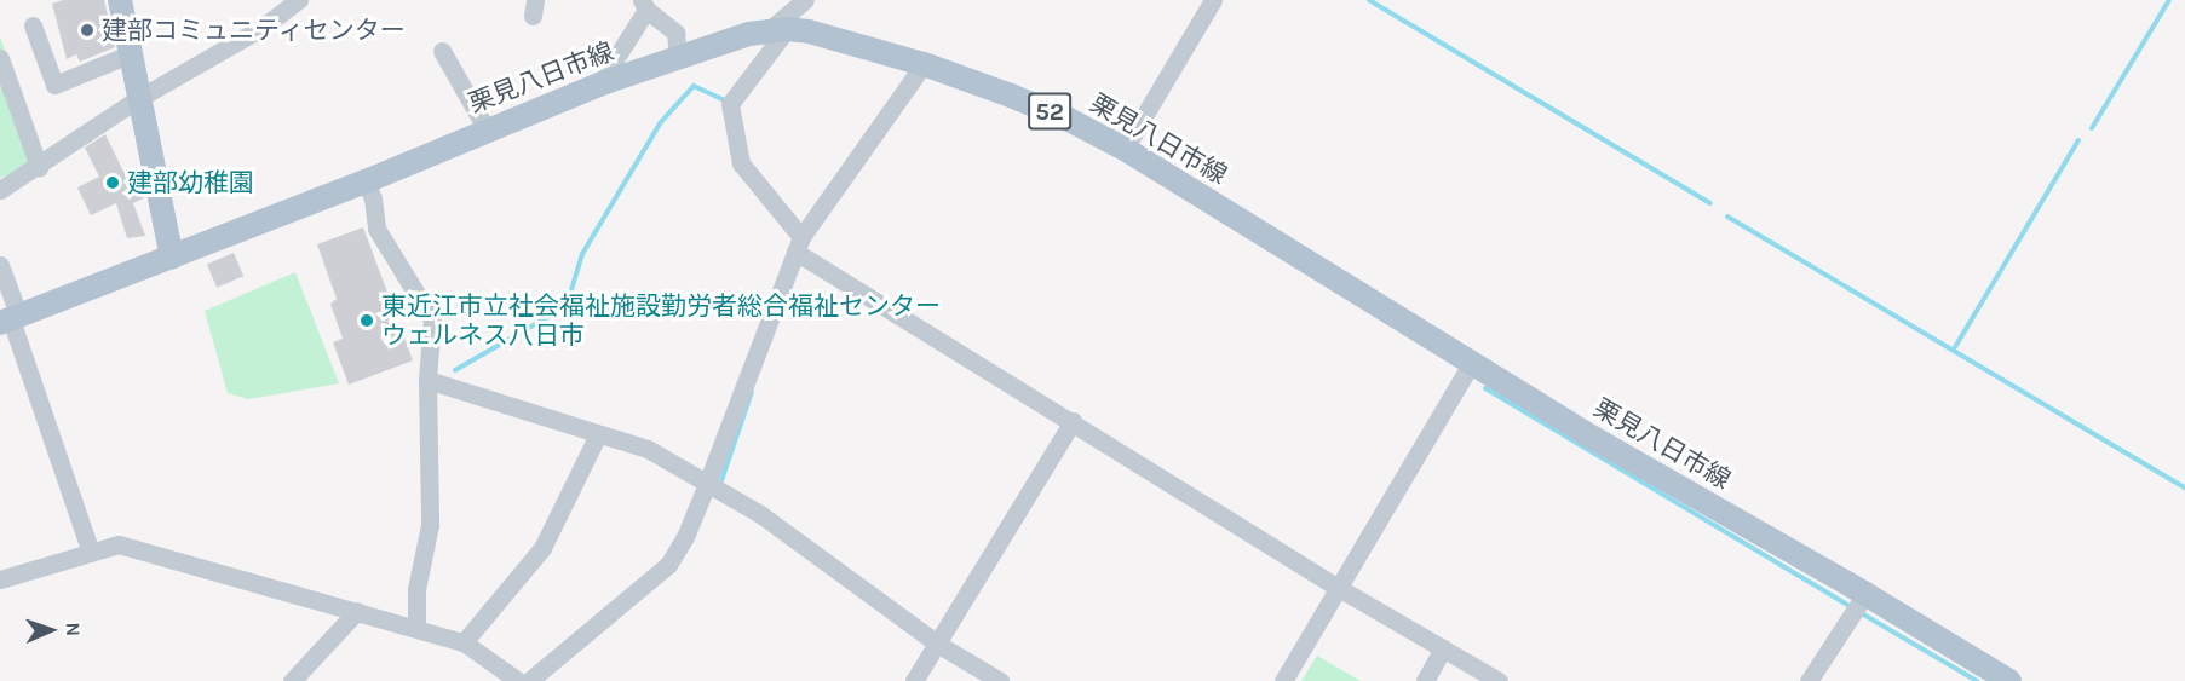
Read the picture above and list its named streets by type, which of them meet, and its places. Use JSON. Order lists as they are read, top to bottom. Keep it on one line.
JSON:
{"streets":{"main road":["栗見八日市線","52"]},"places":["建部コミュニティセンター","建部幼稚園","東近江市立社会福祉施設勤労者総合福祉センター ウェルネス八日市"],"north":"right"}
